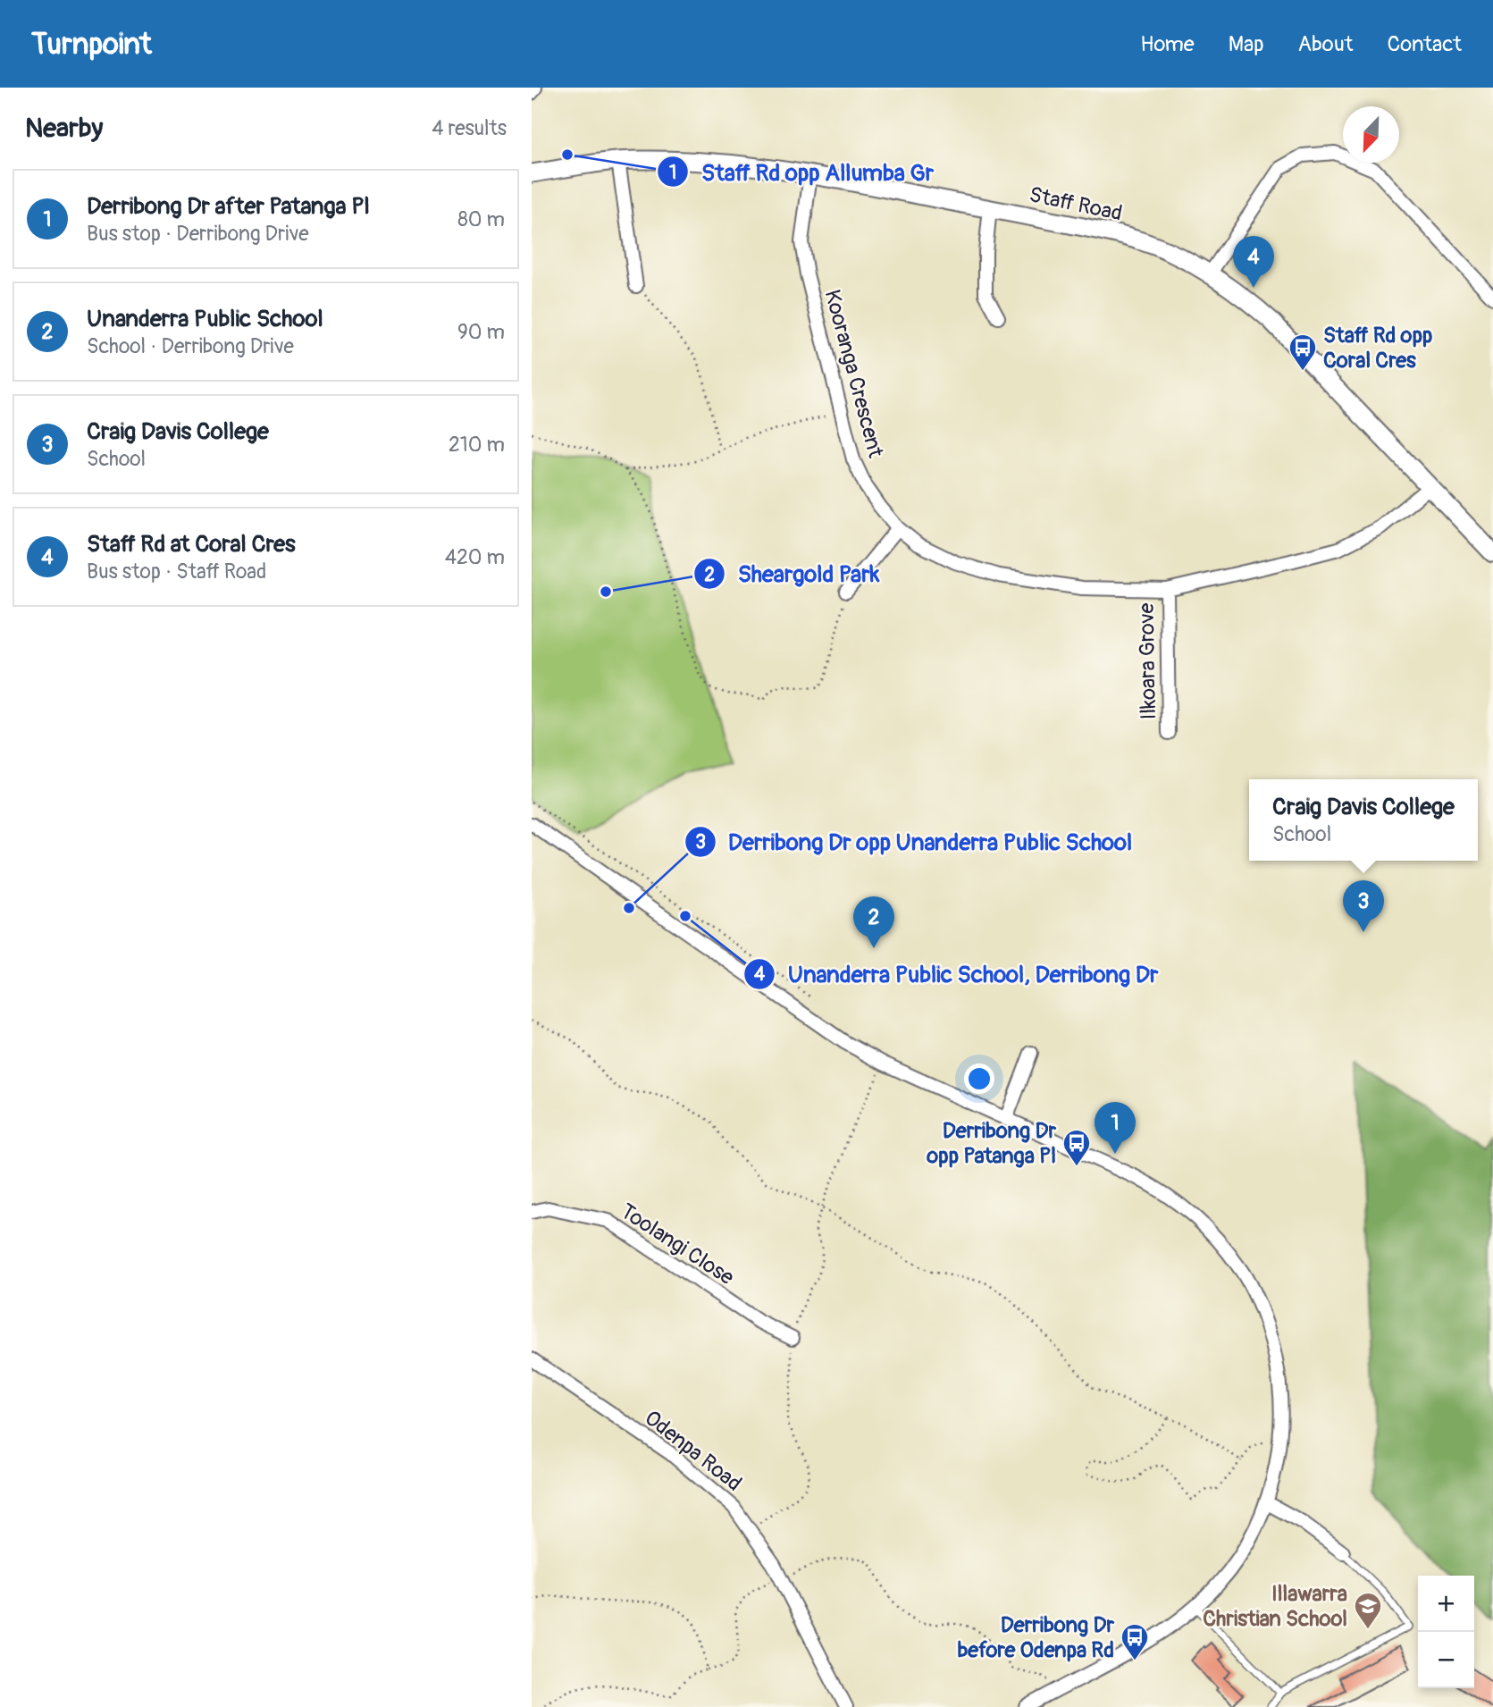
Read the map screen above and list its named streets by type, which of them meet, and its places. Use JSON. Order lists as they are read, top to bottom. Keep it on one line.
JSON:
{"streets":{"street":["Staff Road","Kooranga Crescent","Ilkoara Grove","Toolangi Close","Odenpa Road"]},"crossings":[["Staff Road","Kooranga Crescent"],["Kooranga Crescent","Ilkoara Grove"]],"places":{"other":["Staff Rd opp Allumba Gr","Sheargold Park","Derribong Dr opp Unanderra Public School","Unanderra Public School, Derribong Dr"],"bus stop":["Staff Rd opp Coral Cres","Derribong Dr opp Patanga Pl","Derribong Dr before Odenpa Rd"],"school or university":["Illawarra Christian School"]},"north":"bottom left","page":{"header":"Turnpoint","nav":["Home","Map","About","Contact"],"heading":["Nearby","4 results"],"list":[{"mark":"1","name":"Derribong Dr after Patanga Pl","note":"Bus stop · Derribong Drive","value":"80 m"},{"mark":"2","name":"Unanderra Public School","note":"School · Derribong Drive","value":"90 m"},{"mark":"3","name":"Craig Davis College","note":"School","value":"210 m"},{"mark":"4","name":"Staff Rd at Coral Cres","note":"Bus stop · Staff Road","value":"420 m"}],"pins":["4","3","2","1"],"popup":["Craig Davis College","School"],"map_buttons":["+","−"]}}
